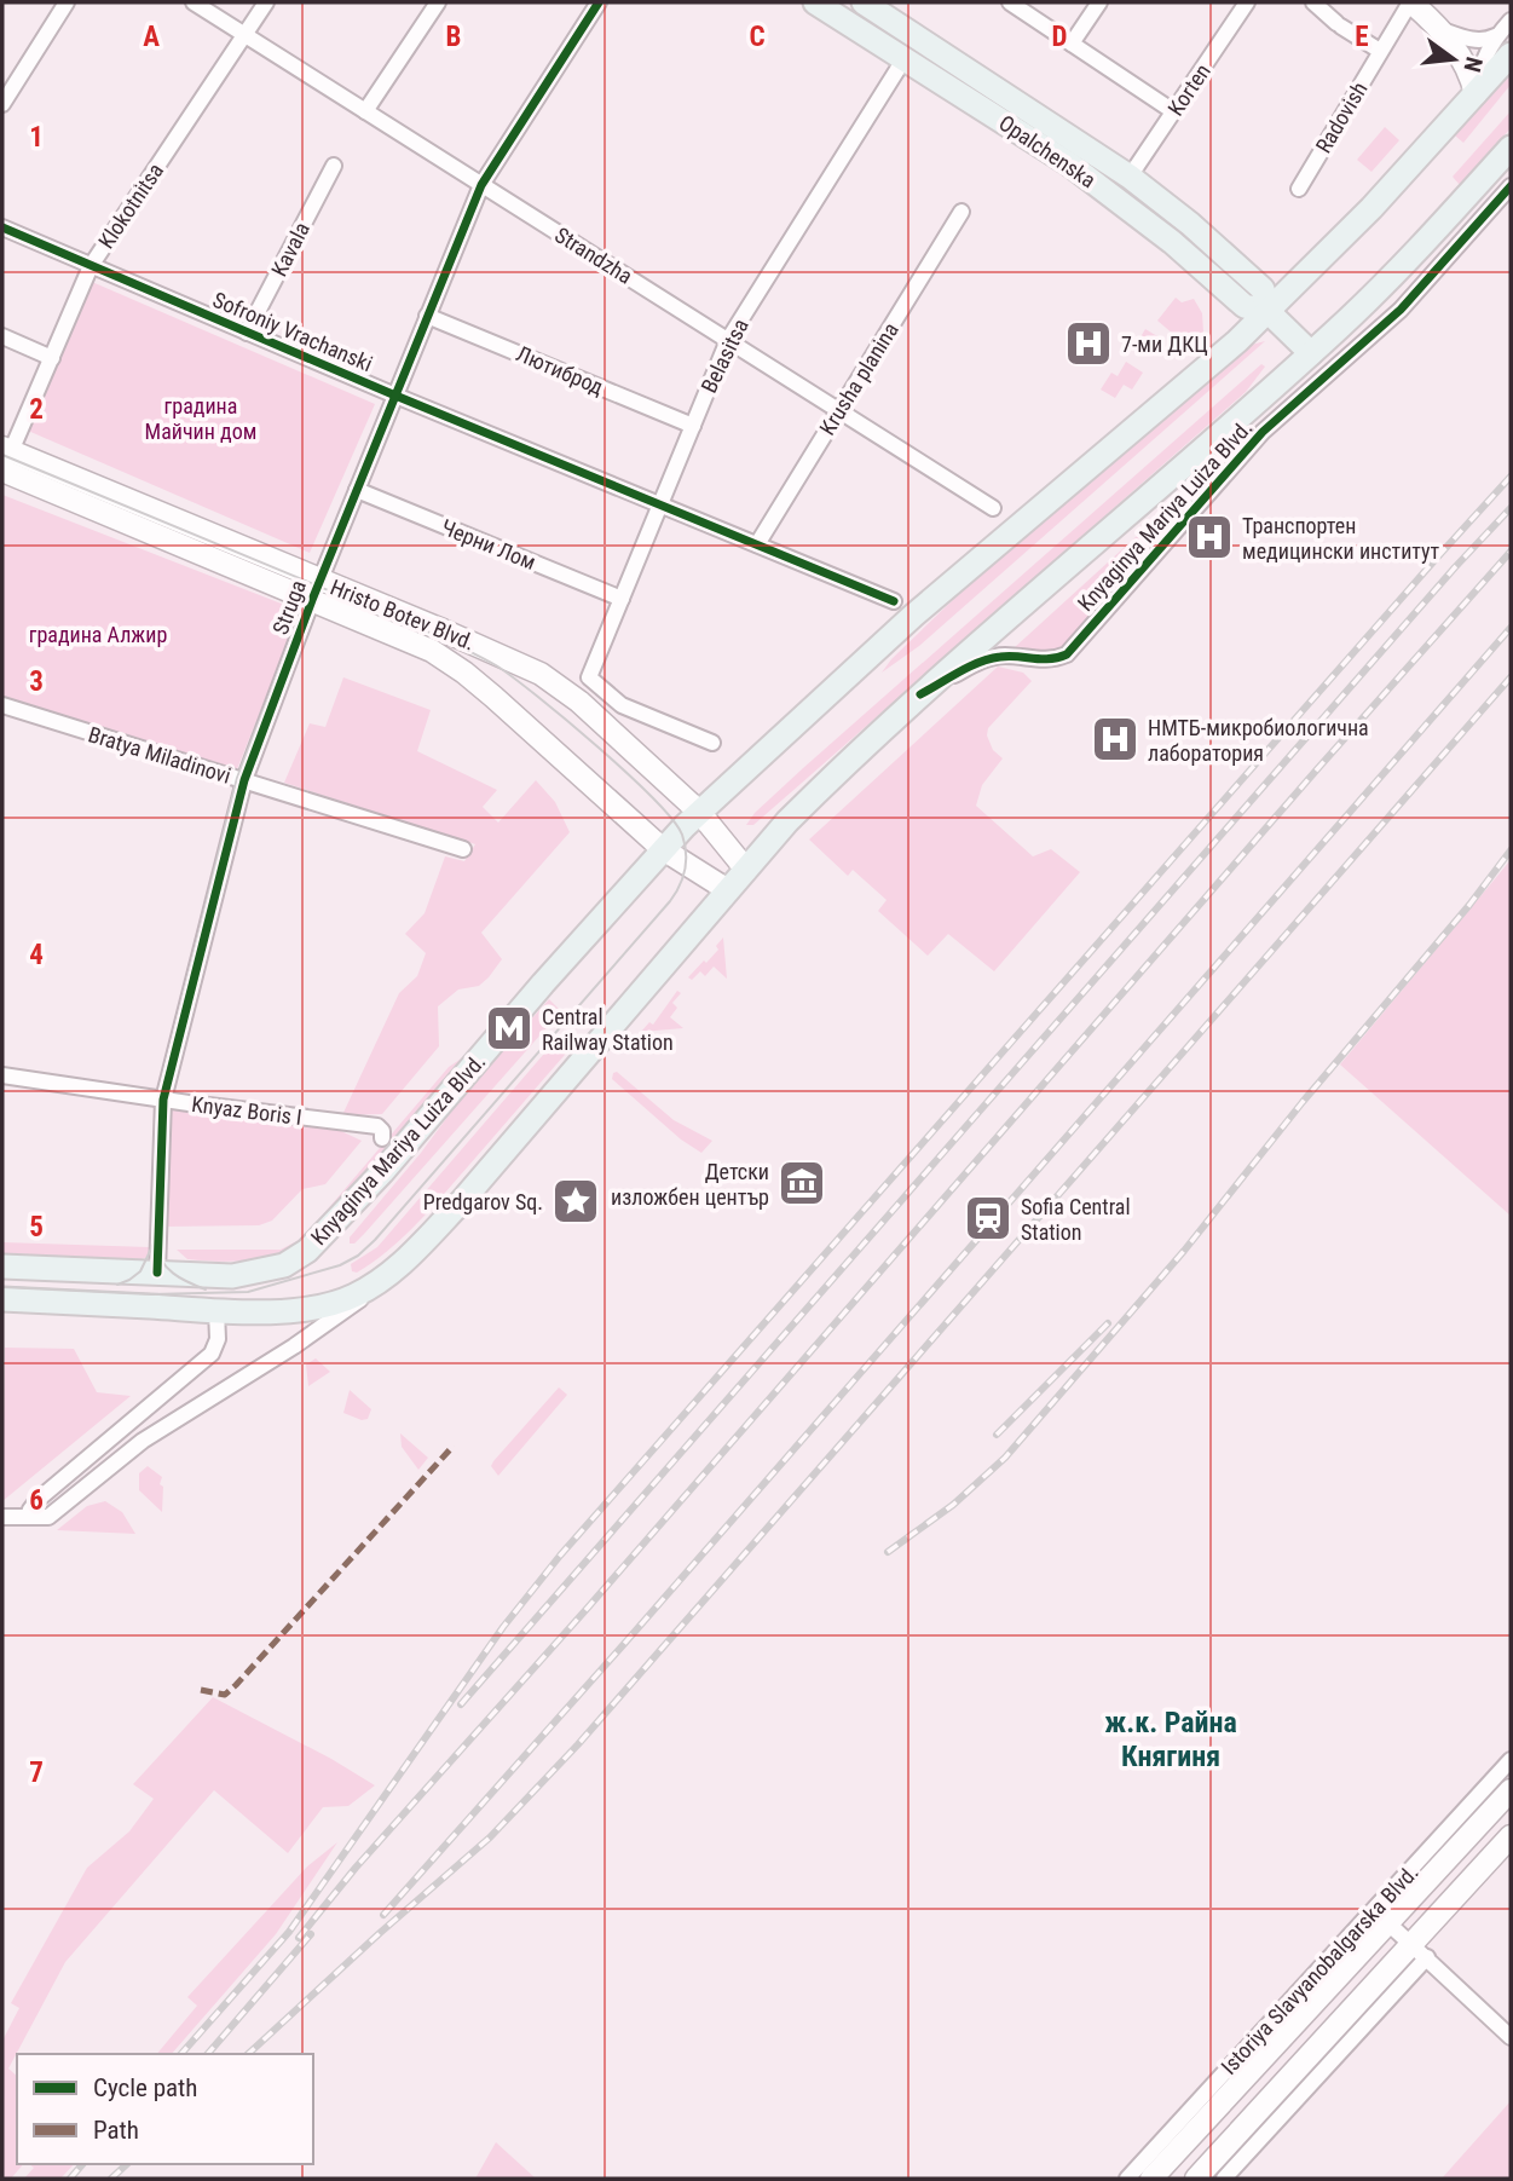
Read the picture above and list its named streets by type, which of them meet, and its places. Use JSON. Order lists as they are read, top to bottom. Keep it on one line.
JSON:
{"streets":{"main road":["Opalchenska","Knyaginya Mariya Luiza Blvd.","Hristo Botev Blvd.","Istoriya Slavyanobalgarska Blvd."],"street":["Korten","Radovish","Klokotnitsa","Kavala","Strandzha","Sofroniy Vrachanski","Belasitsa","Лютиброд","Krusha planina","Черни Лом","Struga","Bratya Miladinovi","Knyaz Boris I"]},"crossings":[["Korten","Opalchenska"],["Opalchenska","Belasitsa"],["Opalchenska","Knyaginya Mariya Luiza Blvd."],["Klokotnitsa","Strandzha"],["Klokotnitsa","Sofroniy Vrachanski"],["Klokotnitsa","Hristo Botev Blvd."],["Kavala","Sofroniy Vrachanski"],["Strandzha","Belasitsa"],["Strandzha","Krusha planina"],["Strandzha","Struga"],["Sofroniy Vrachanski","Belasitsa"],["Sofroniy Vrachanski","Krusha planina"],["Sofroniy Vrachanski","Struga"],["Belasitsa","Лютиброд"],["Belasitsa","Черни Лом"],["Лютиброд","Struga"],["Knyaginya Mariya Luiza Blvd.","Struga"],["Knyaginya Mariya Luiza Blvd.","Hristo Botev Blvd."],["Черни Лом","Struga"],["Struga","Hristo Botev Blvd."],["Struga","Bratya Miladinovi"],["Struga","Knyaz Boris I"]],"districts":["ж.к. Райна Княгиня"],"parks":["градина Майчин дом","градина Алжир"],"places":{"hospital":["7-ми ДКЦ","Транспортен медицински институт","НМТБ-микробиологична лаборатория"],"metro station":["Central Railway Station"],"museum":["Детски изложбен център"],"place":["Predgarov Sq."],"station":["Sofia Central Station"]},"legend":["Cycle path","Path"],"north":"right","grid":{"columns":["A","B","C","D","E"],"rows":["1","2","3","4","5","6","7"]}}
